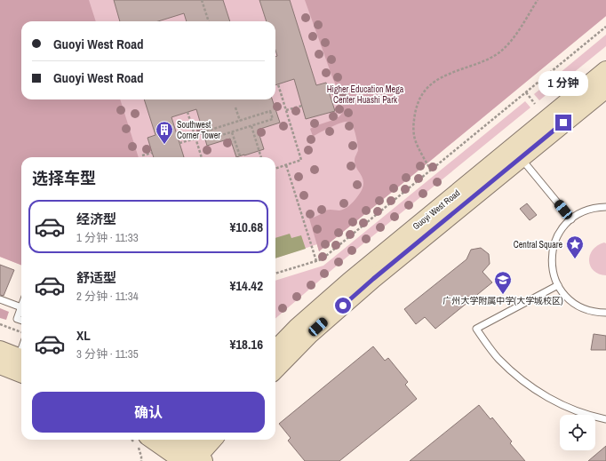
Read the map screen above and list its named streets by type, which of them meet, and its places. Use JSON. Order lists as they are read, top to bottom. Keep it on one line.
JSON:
{"streets":{"main road":["Guoyi West Road"]},"parks":["Higher Education Mega Center Huashi Park"],"places":{"building":["Southwest Corner Tower"],"place":["Central Square"],"school or university":["广州大学附属中学(大学城校区)"]},"page":{"banner":["Guoyi West Road","Guoyi West Road"],"bubble":"1 分钟","heading":"选择车型","list":[{"name":"经济型","note":"1 分钟 · 11:33","value":"¥10.68"},{"name":"舒适型","note":"2 分钟 · 11:34","value":"¥14.42"},{"name":"XL","note":"3 分钟 · 11:35","value":"¥18.16"}],"buttons":"确认"}}
